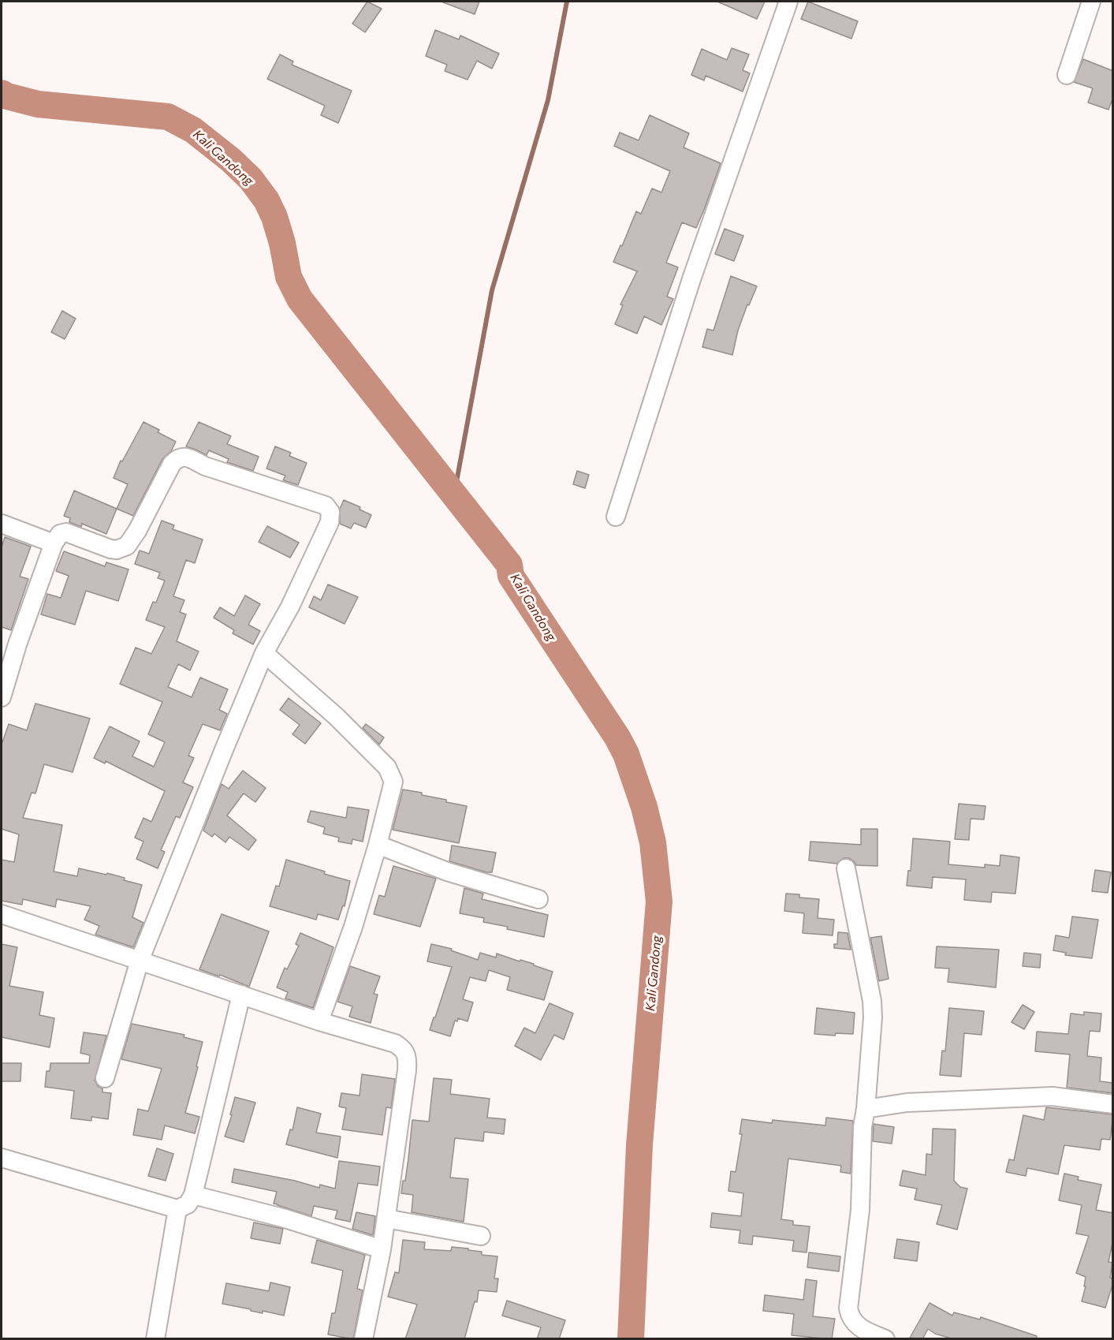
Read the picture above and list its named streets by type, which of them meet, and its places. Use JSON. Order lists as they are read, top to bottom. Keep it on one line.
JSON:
{"water":["Kali Gandong"]}
